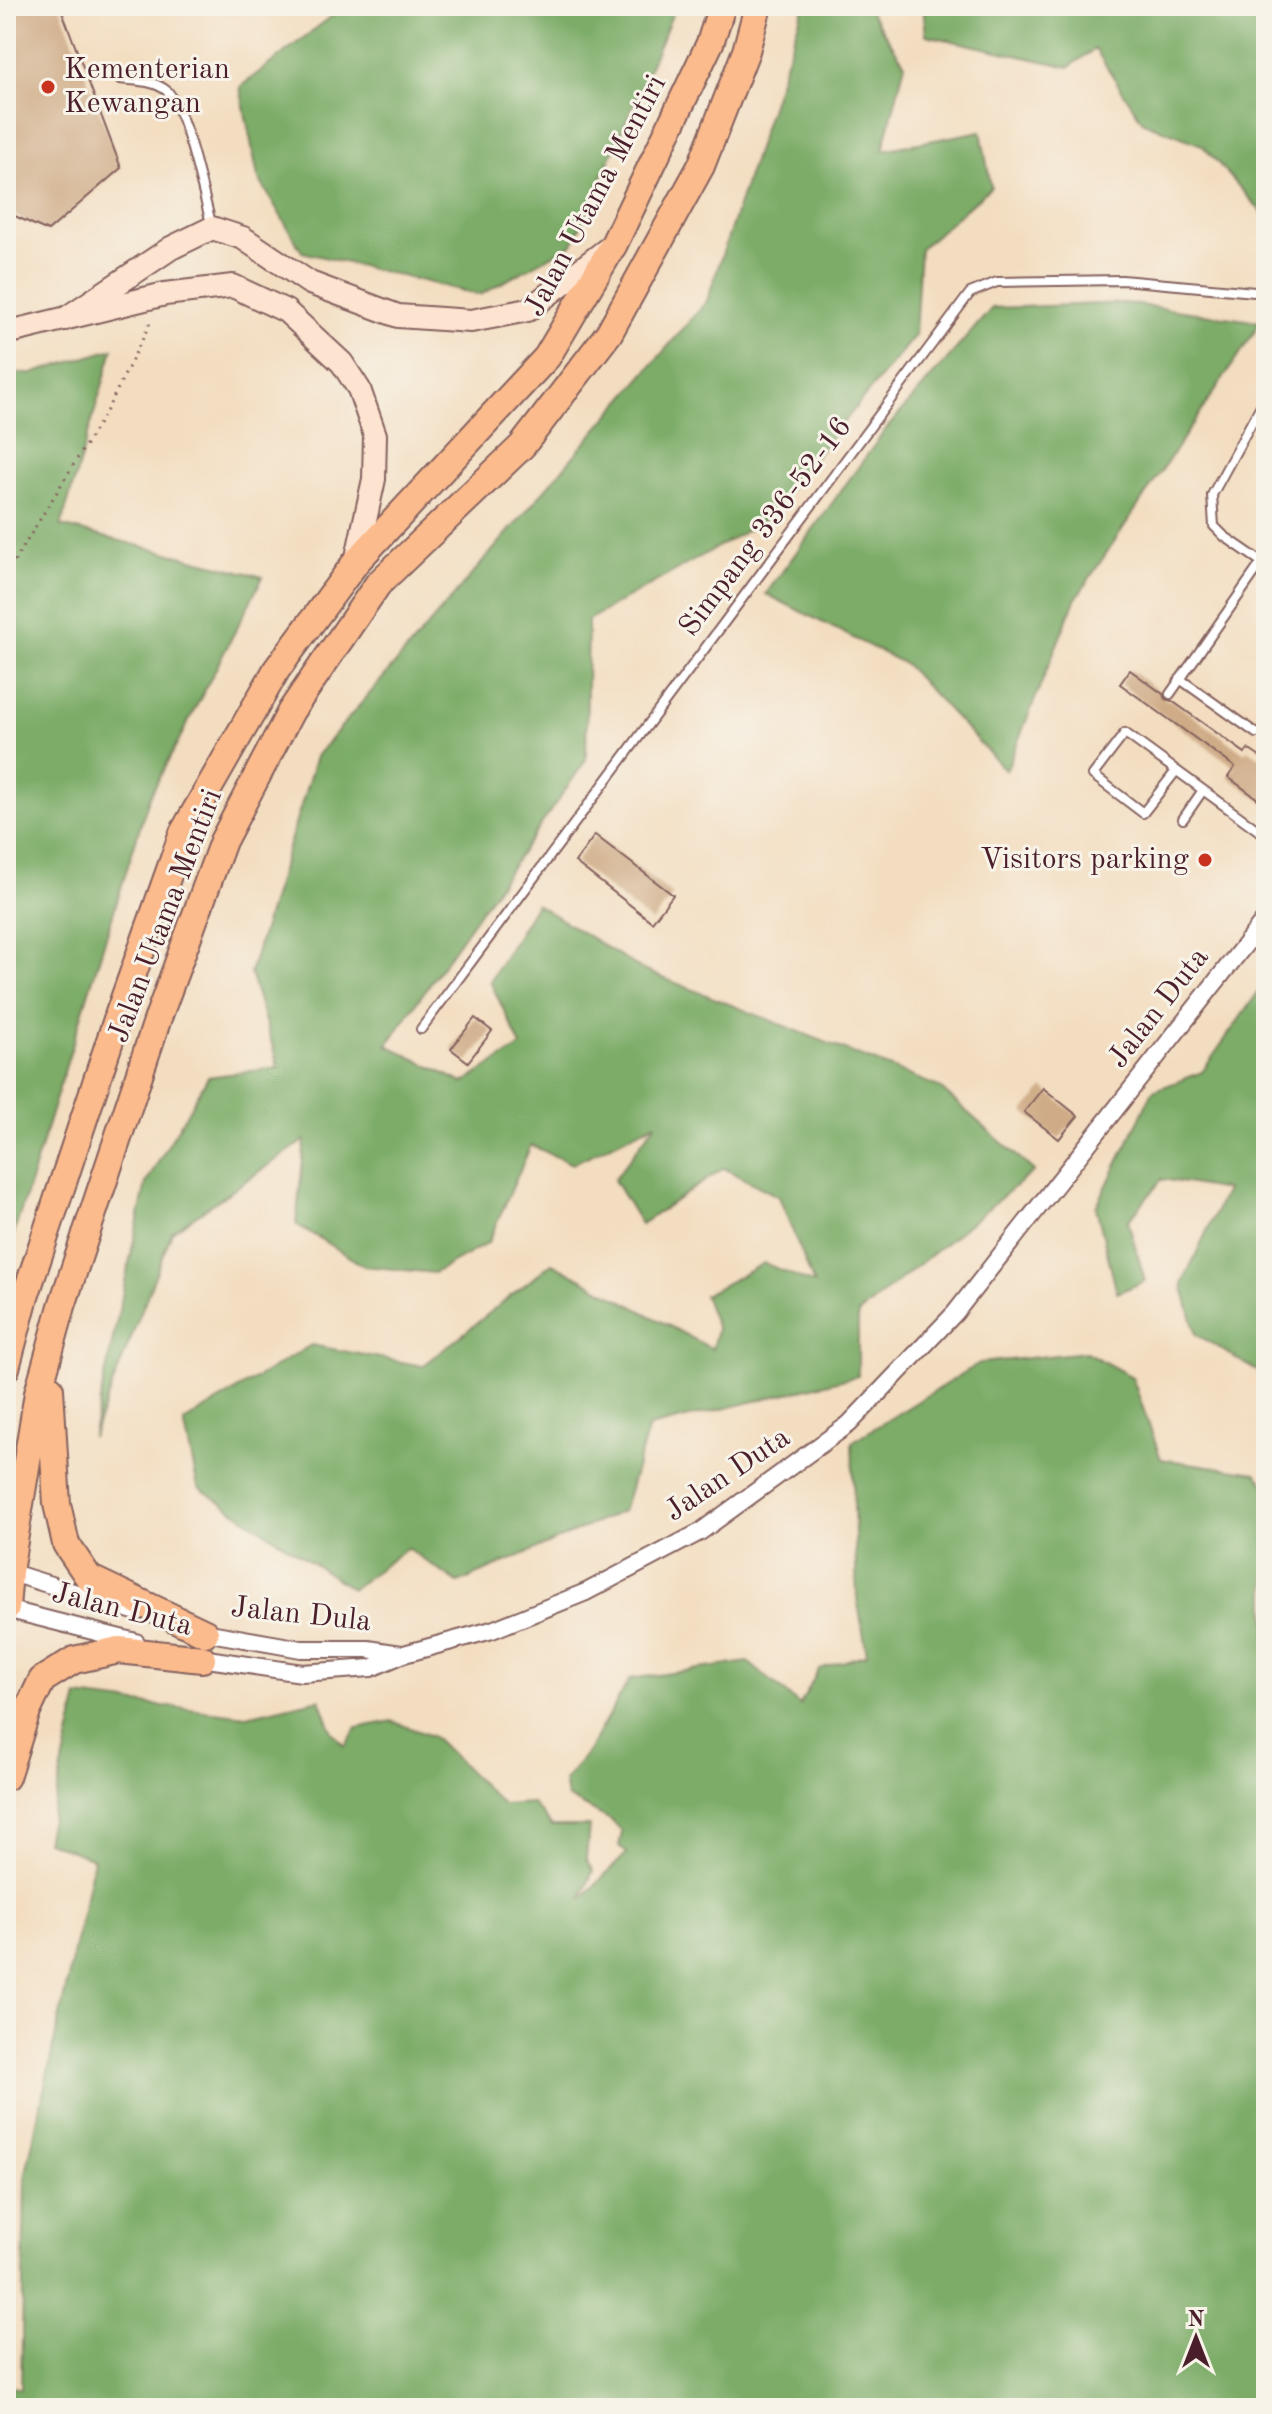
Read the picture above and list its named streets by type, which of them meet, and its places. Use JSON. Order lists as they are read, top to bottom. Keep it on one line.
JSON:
{"streets":{"main road":["Jalan Utama Mentiri"],"street":["Jalan Duta","Jalan Dula"],"lane":["Simpang 336-52-16"]},"crossings":[["Jalan Utama Mentiri","Jalan Duta"],["Jalan Utama Mentiri","Jalan Dula"],["Jalan Duta","Jalan Dula"]],"places":["Kementerian Kewangan","Visitors parking"],"north":"top"}
